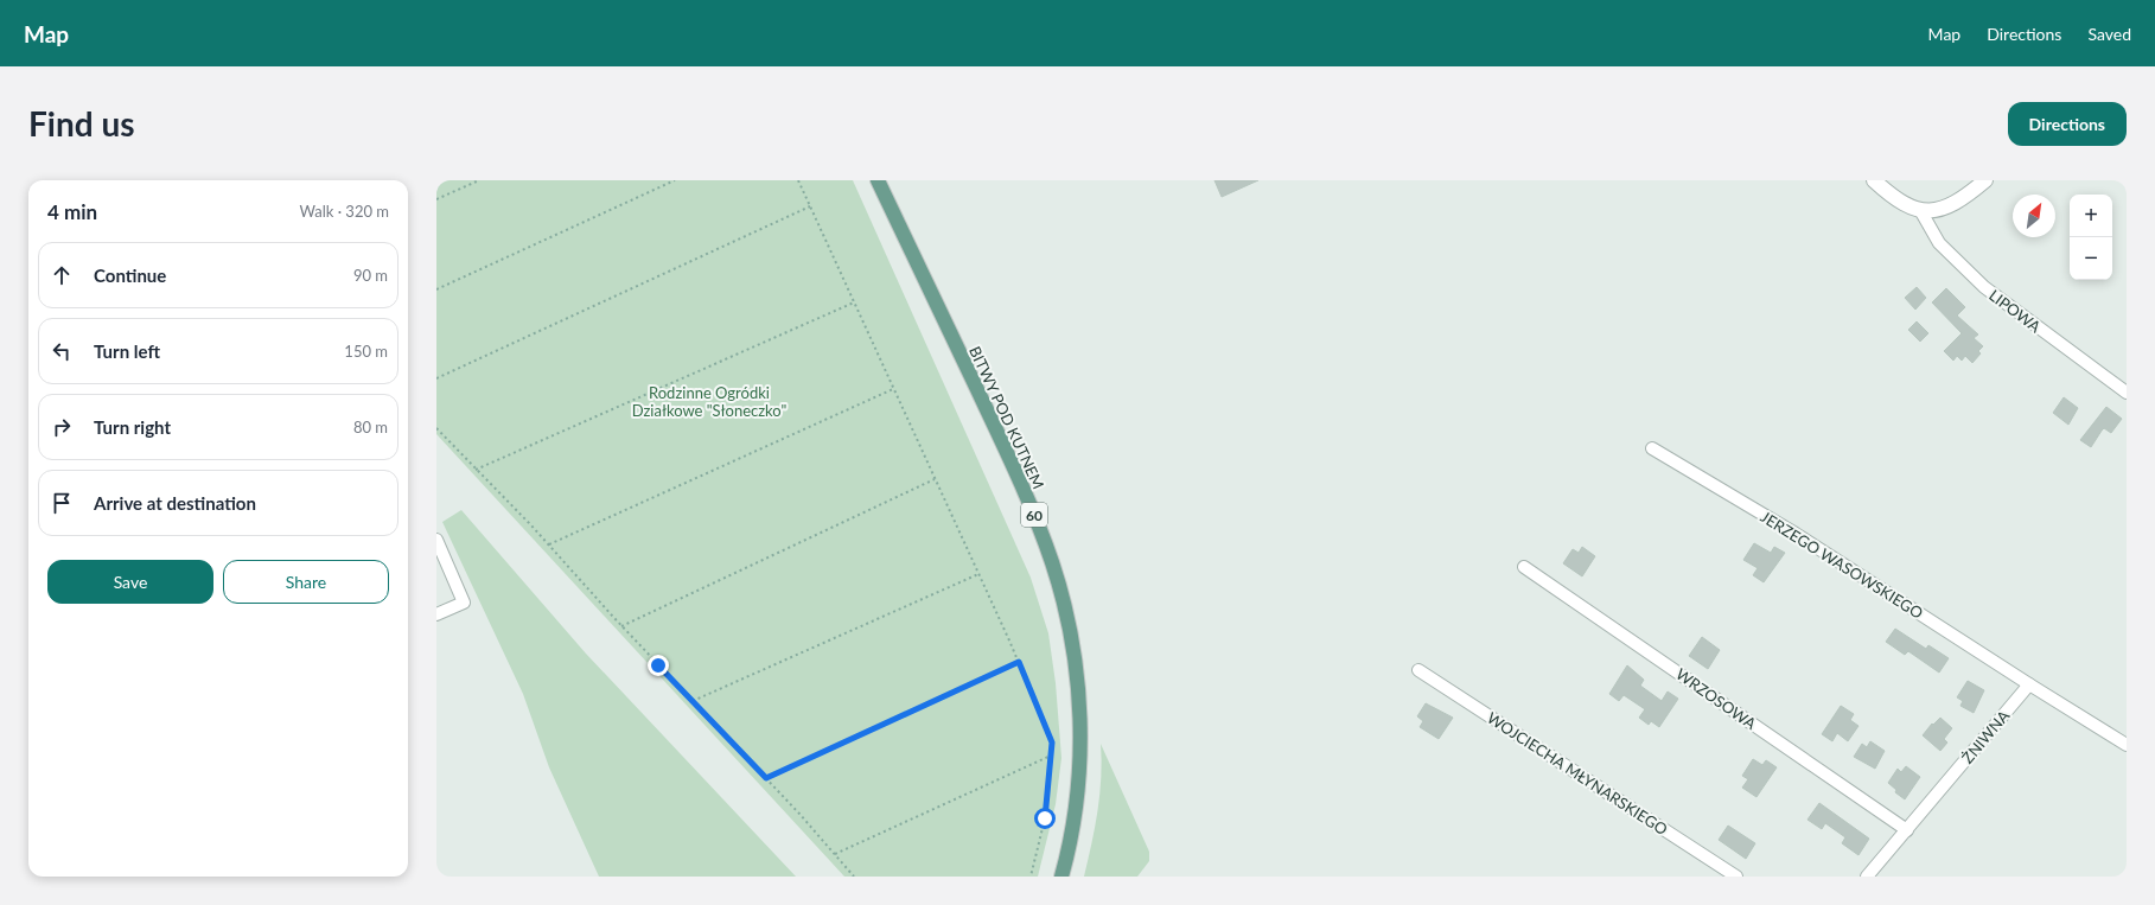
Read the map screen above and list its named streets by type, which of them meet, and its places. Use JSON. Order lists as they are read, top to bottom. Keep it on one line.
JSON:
{"streets":{"main road":["BITWY POD KUTNEM","60"],"street":["LIPOWA","JERZEGO WASOWSKIEGO","WRZOSOWA","ŻNIWNA","WOJCIECHA MŁYNARSKIEGO"]},"crossings":[["JERZEGO WASOWSKIEGO","ŻNIWNA"],["WRZOSOWA","ŻNIWNA"]],"parks":["Rodzinne Ogródki Działkowe \"Słoneczko\""],"north":"top right","page":{"header":"Map","nav":["Map","Directions","Saved"],"buttons":["Directions",["Save","Share"]],"title":"Find us","heading":["4 min","Walk · 320 m"],"map_buttons":["+","−"],"list":[["Continue","90 m"],["Turn left","150 m"],["Turn right","80 m"],"Arrive at destination"]}}
